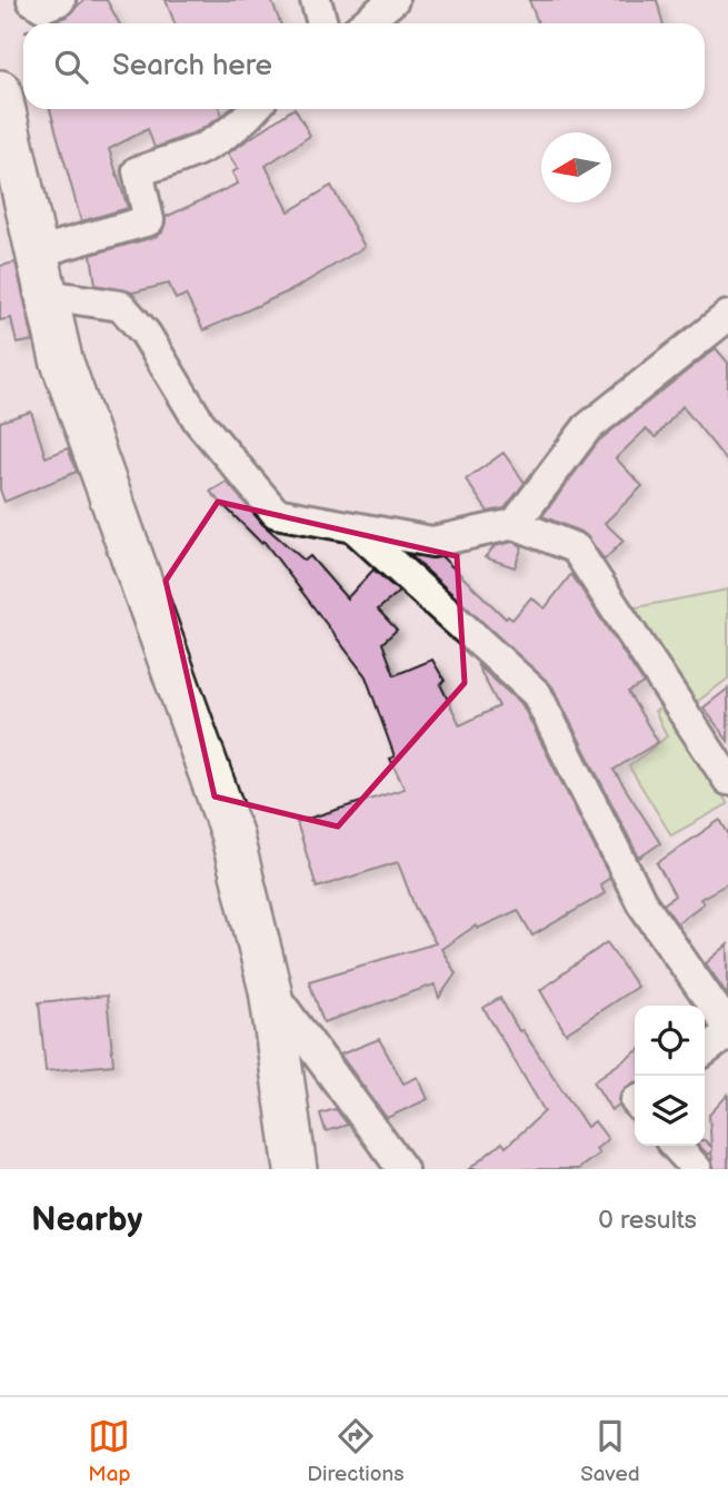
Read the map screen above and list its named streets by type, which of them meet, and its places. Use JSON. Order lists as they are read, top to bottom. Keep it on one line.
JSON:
{"north":"left","page":{"search":"Search here","heading":["Nearby","0 results"],"nav":["Map","Directions","Saved"]}}
